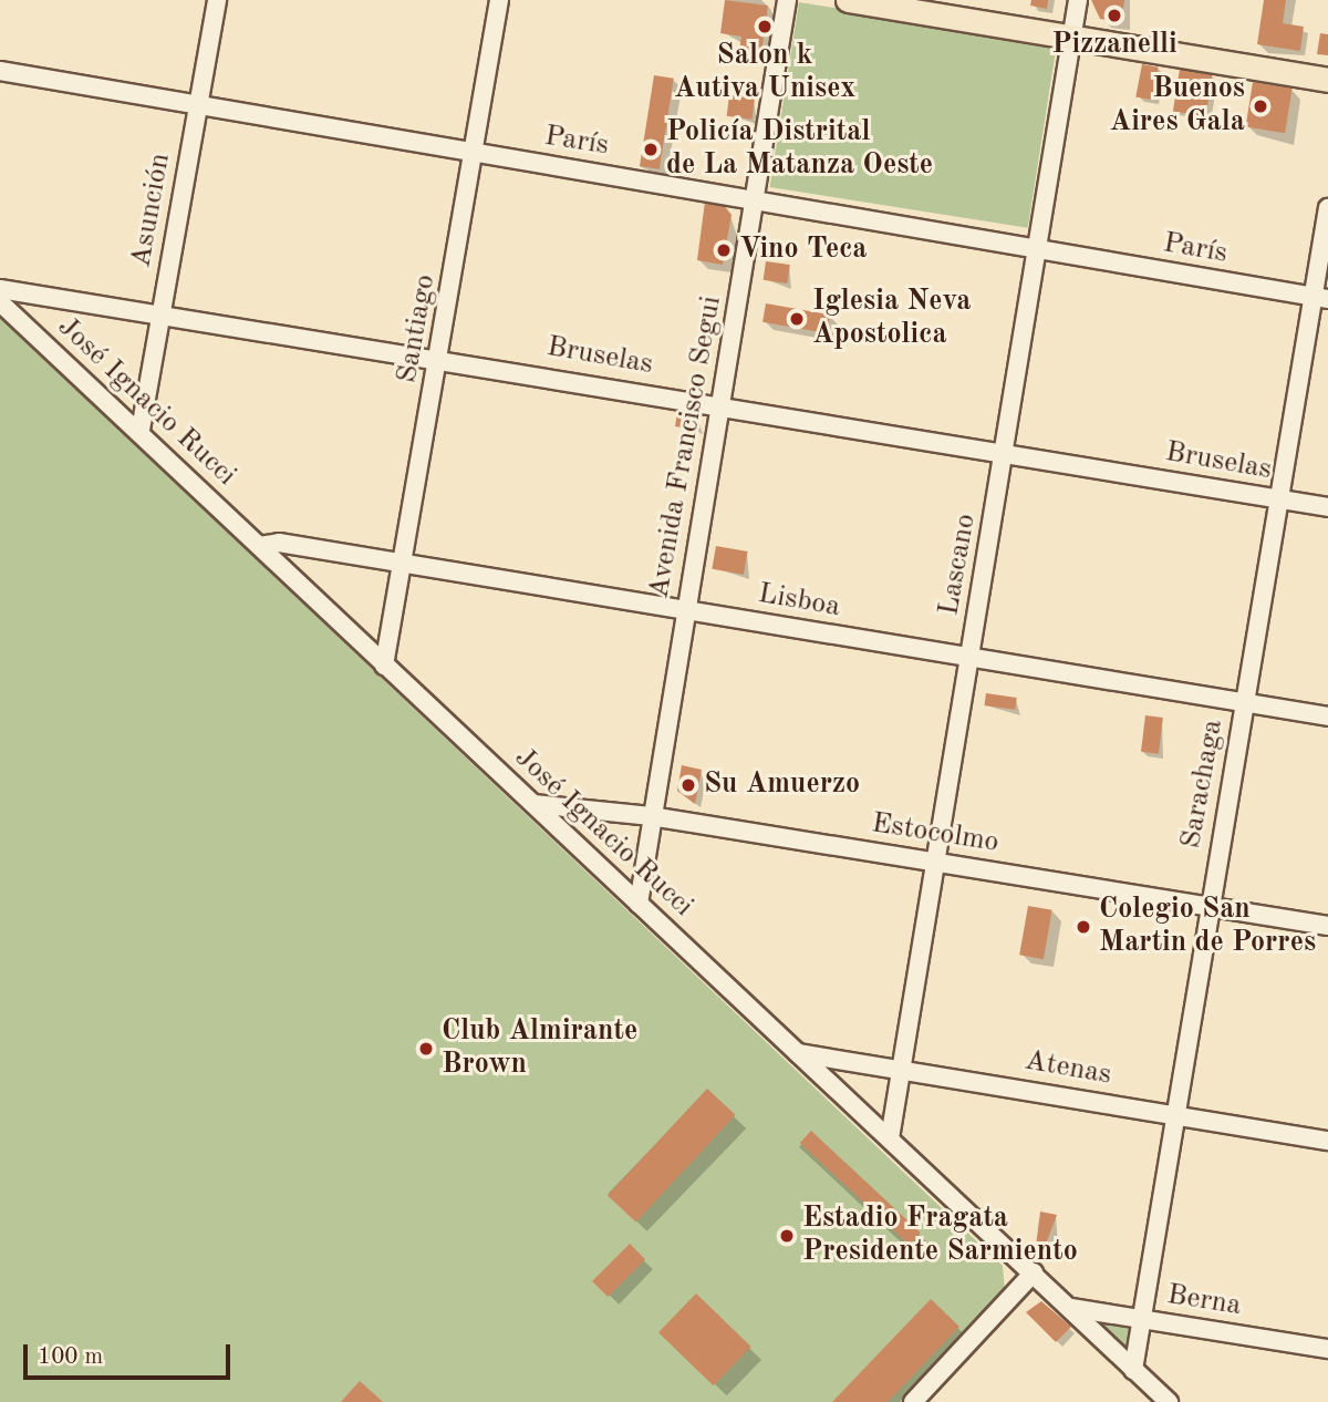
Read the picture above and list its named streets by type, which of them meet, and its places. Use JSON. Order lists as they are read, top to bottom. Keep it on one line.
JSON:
{"streets":{"street":["París","Asunción","Santiago","Bruselas","José Ignacio Rucci","Avenida Francisco Segui","Lascano","Lisboa","Sarachaga","Estocolmo","Atenas","Berna"]},"crossings":[["París","Asunción"],["París","Santiago"],["París","Avenida Francisco Segui"],["París","Lascano"],["París","Sarachaga"],["Asunción","Bruselas"],["Asunción","José Ignacio Rucci"],["Santiago","Bruselas"],["Santiago","José Ignacio Rucci"],["Santiago","Lisboa"],["Bruselas","Avenida Francisco Segui"],["Bruselas","Lascano"],["Bruselas","Sarachaga"],["José Ignacio Rucci","Avenida Francisco Segui"],["José Ignacio Rucci","Lascano"],["José Ignacio Rucci","Lisboa"],["José Ignacio Rucci","Sarachaga"],["José Ignacio Rucci","Estocolmo"],["José Ignacio Rucci","Atenas"],["José Ignacio Rucci","Berna"],["Avenida Francisco Segui","Lisboa"],["Avenida Francisco Segui","Estocolmo"],["Lascano","Lisboa"],["Lascano","Estocolmo"],["Lascano","Atenas"],["Lisboa","Sarachaga"],["Sarachaga","Estocolmo"],["Sarachaga","Atenas"],["Sarachaga","Berna"]],"places":["Pizzanelli","Salon k Autiva Unisex","Buenos Aires Gala","Policía Distrital de La Matanza Oeste","Vino Teca","Iglesia Neva Apostolica","Su Amuerzo","Colegio San Martin de Porres","Club Almirante Brown","Estadio Fragata Presidente Sarmiento"],"scale_bar":"100 m"}
